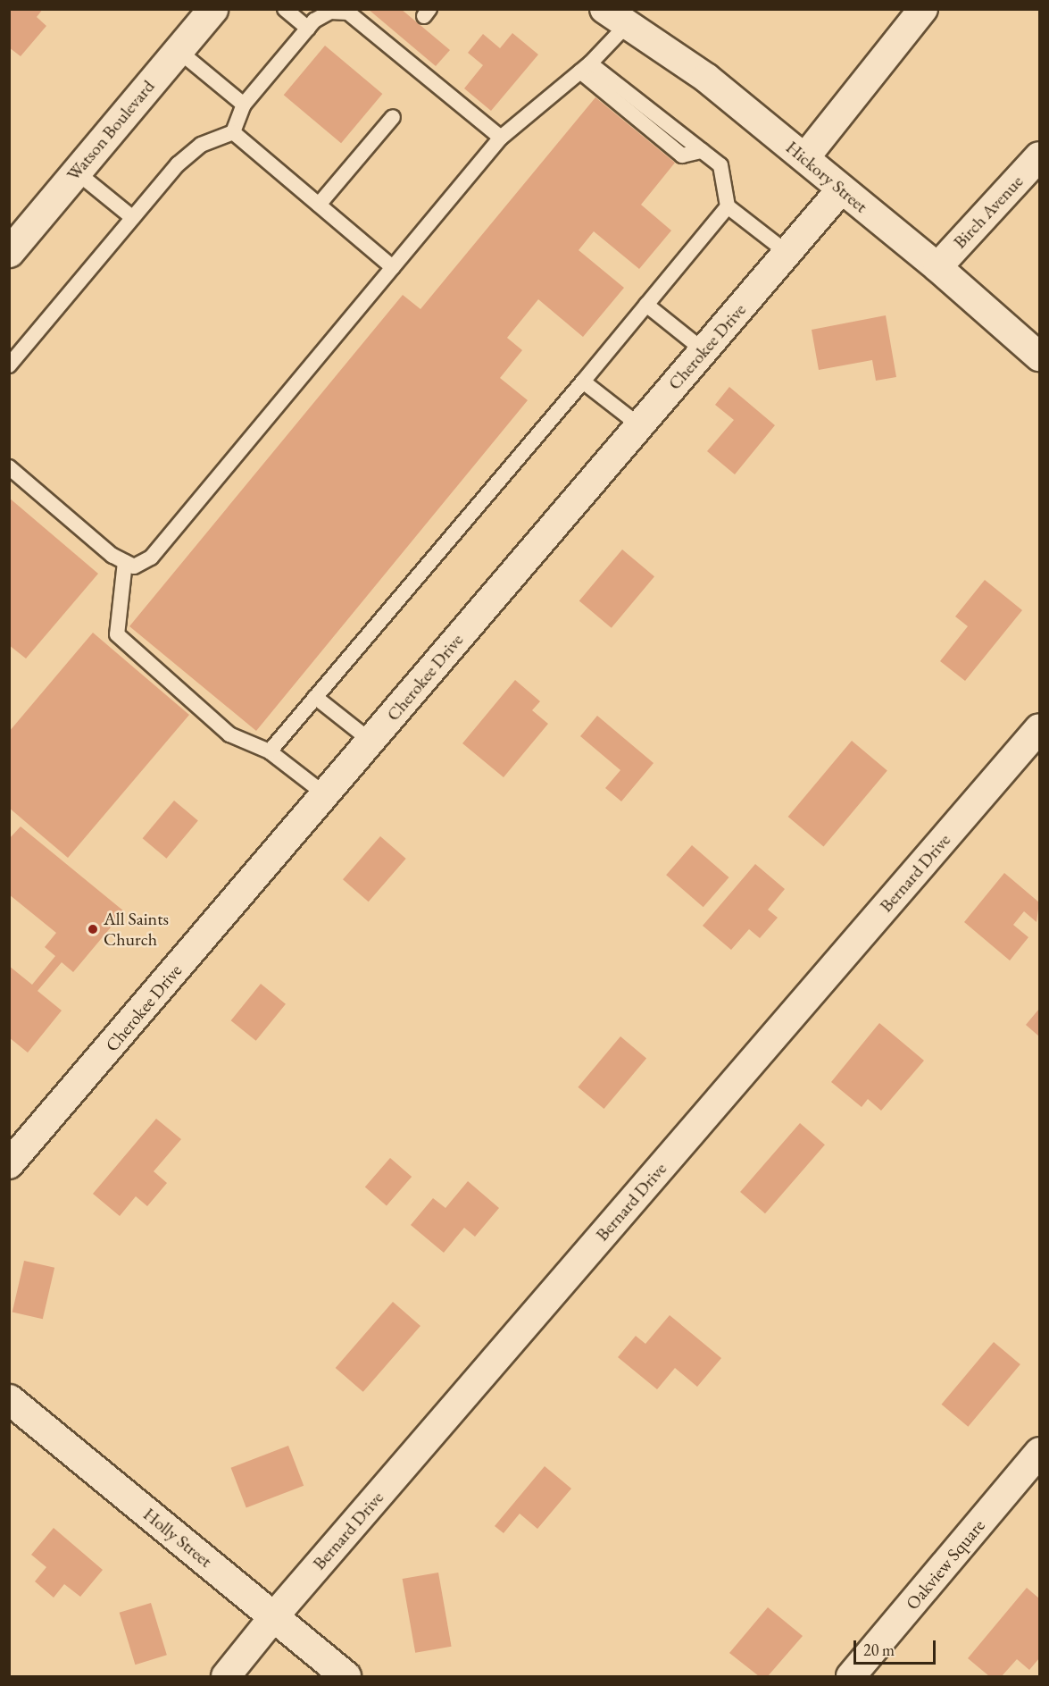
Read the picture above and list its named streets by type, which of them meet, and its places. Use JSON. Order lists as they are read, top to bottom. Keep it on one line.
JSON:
{"streets":{"street":["Watson Boulevard","Hickory Street","Birch Avenue","Cherokee Drive","Bernard Drive","Holly Street","Oakview Square"]},"crossings":[["Hickory Street","Birch Avenue"],["Hickory Street","Cherokee Drive"],["Bernard Drive","Holly Street"]],"places":["All Saints Church"],"scale_bar":"20 m"}
